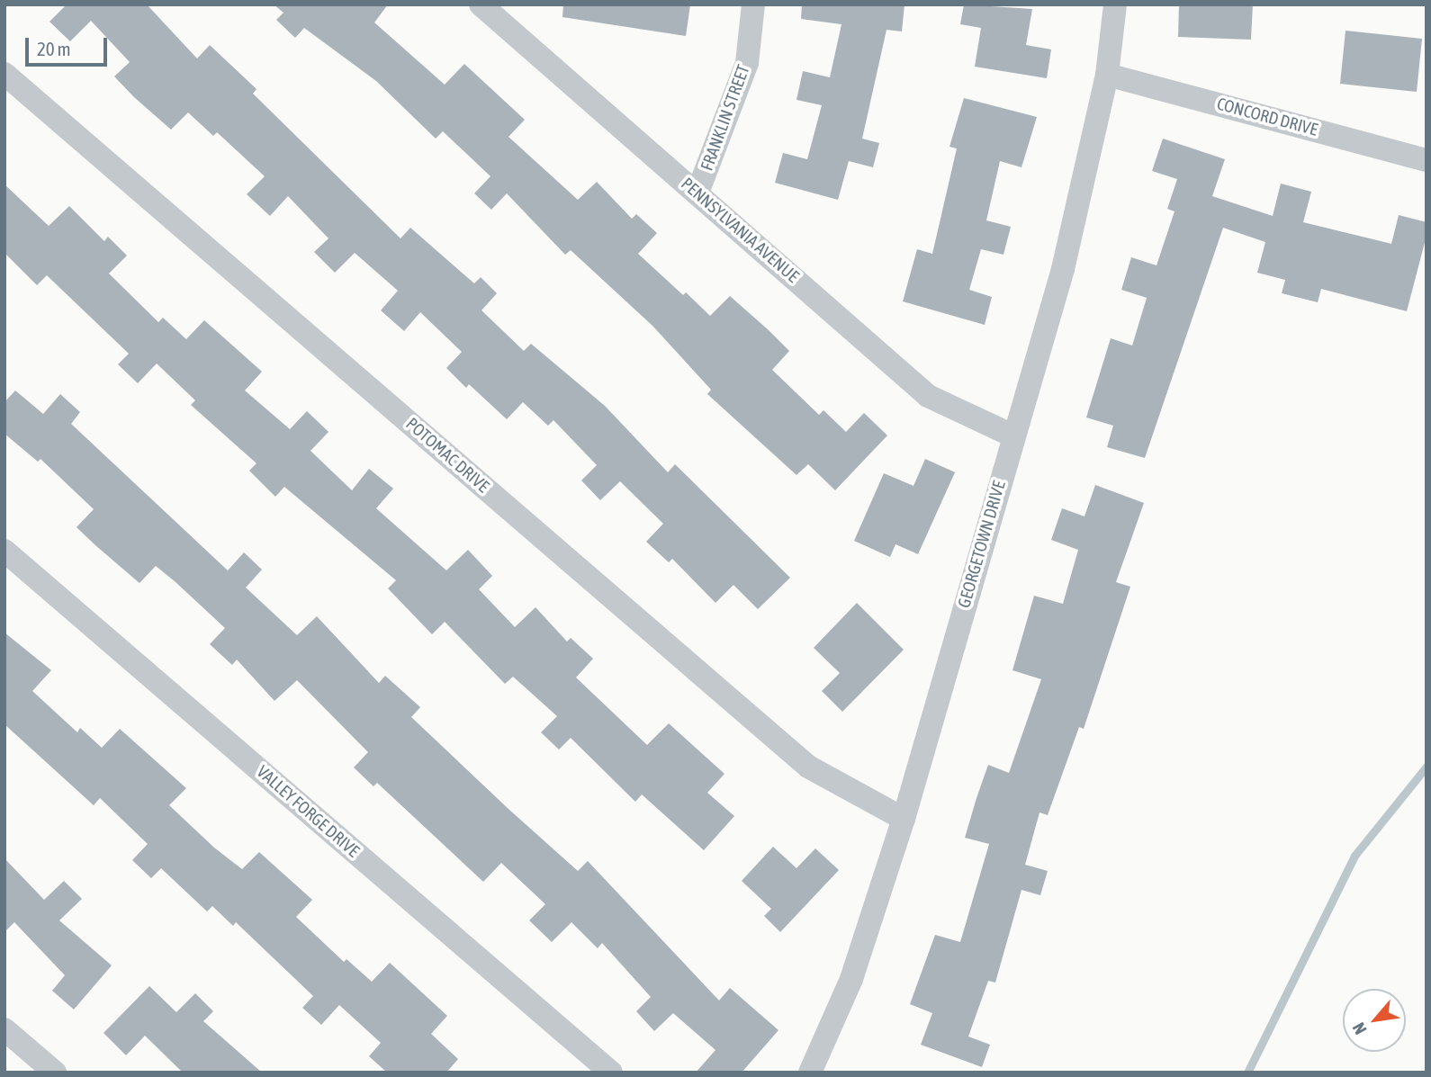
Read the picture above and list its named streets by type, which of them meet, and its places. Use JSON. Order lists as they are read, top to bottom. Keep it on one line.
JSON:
{"streets":{"street":["CONCORD DRIVE","FRANKLIN STREET","PENNSYLVANIA AVENUE","POTOMAC DRIVE","GEORGETOWN DRIVE","VALLEY FORGE DRIVE"]},"crossings":[["CONCORD DRIVE","GEORGETOWN DRIVE"],["FRANKLIN STREET","PENNSYLVANIA AVENUE"],["PENNSYLVANIA AVENUE","GEORGETOWN DRIVE"],["POTOMAC DRIVE","GEORGETOWN DRIVE"]],"scale_bar":"20 m","north":"bottom left"}
